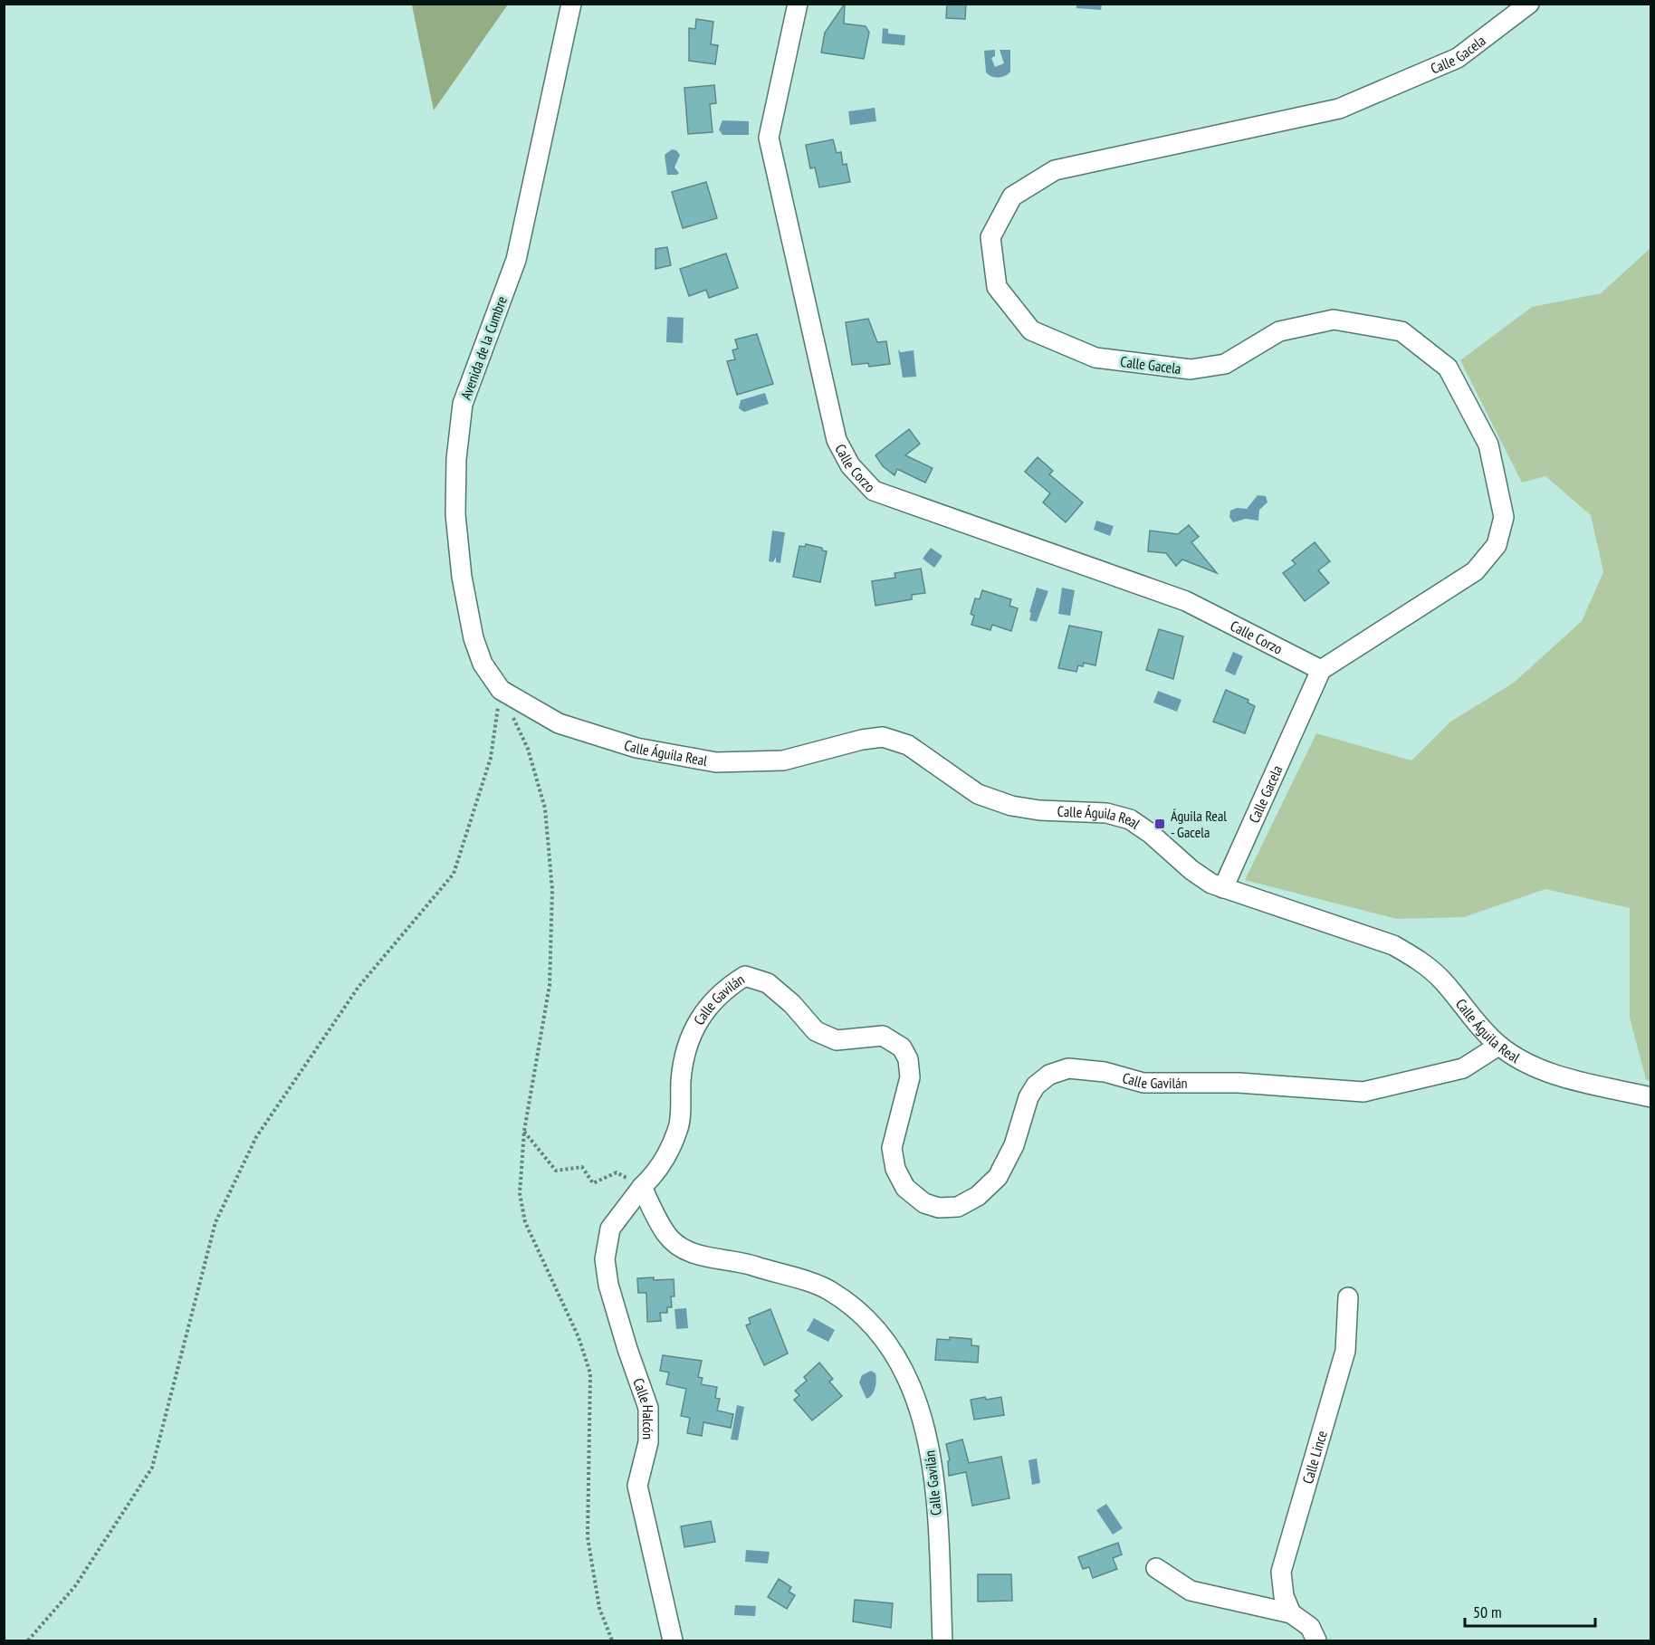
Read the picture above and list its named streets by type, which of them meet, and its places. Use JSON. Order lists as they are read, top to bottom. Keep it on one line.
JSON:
{"streets":{"street":["Calle Gacela","Avenida de la Cumbre","Calle Corzo","Calle Águila Real","Calle Gavilán","Calle Halcón","Calle Lince"]},"crossings":[["Calle Gacela","Calle Corzo"],["Calle Gacela","Calle Águila Real"],["Avenida de la Cumbre","Calle Águila Real"],["Calle Águila Real","Calle Gavilán"],["Calle Gavilán","Calle Halcón"]],"places":{"transit":["Águila Real - Gacela"]},"scale_bar":"50 m"}
